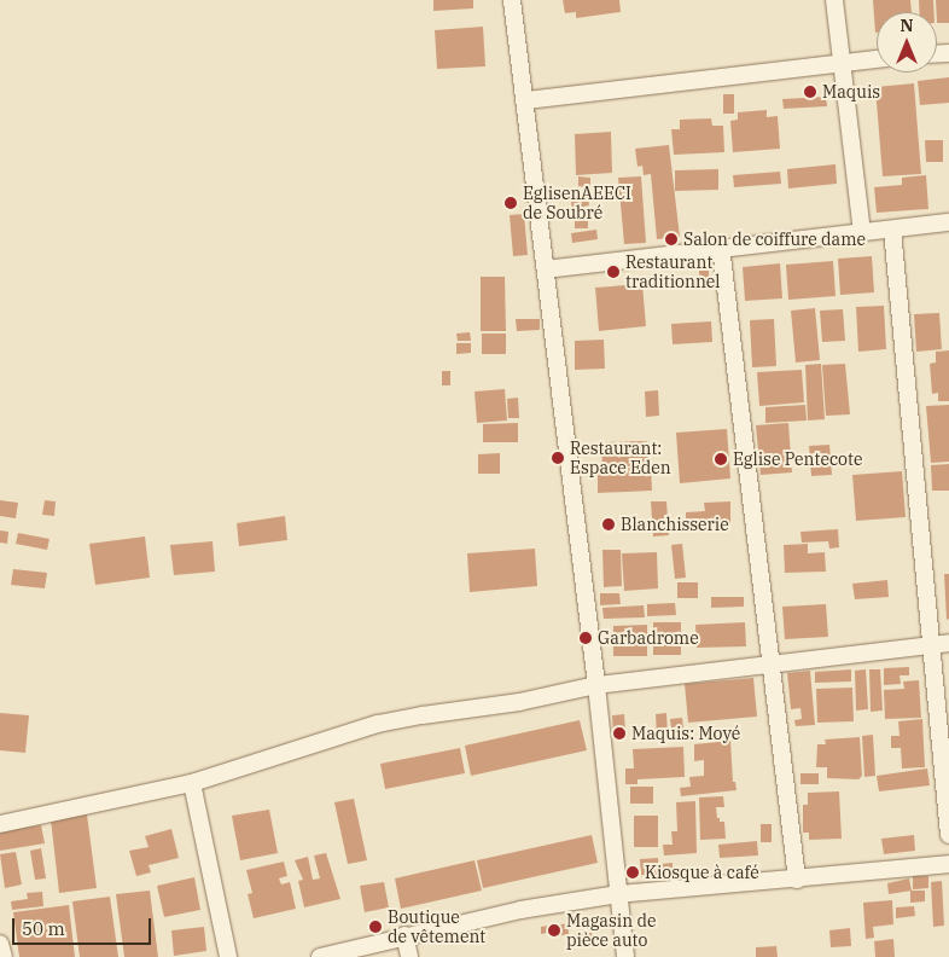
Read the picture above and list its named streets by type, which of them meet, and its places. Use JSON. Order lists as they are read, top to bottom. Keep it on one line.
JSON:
{"places":["Maquis","EglisenAEECI de Soubré","Salon de coiffure dame","Restaurant traditionnel","Restaurant: Espace Eden","Eglise Pentecote","Blanchisserie","Garbadrome","Maquis: Moyé","Kiosque à café","Boutique de vêtement","Magasin de pièce auto"],"scale_bar":"50 m","north":"top"}
